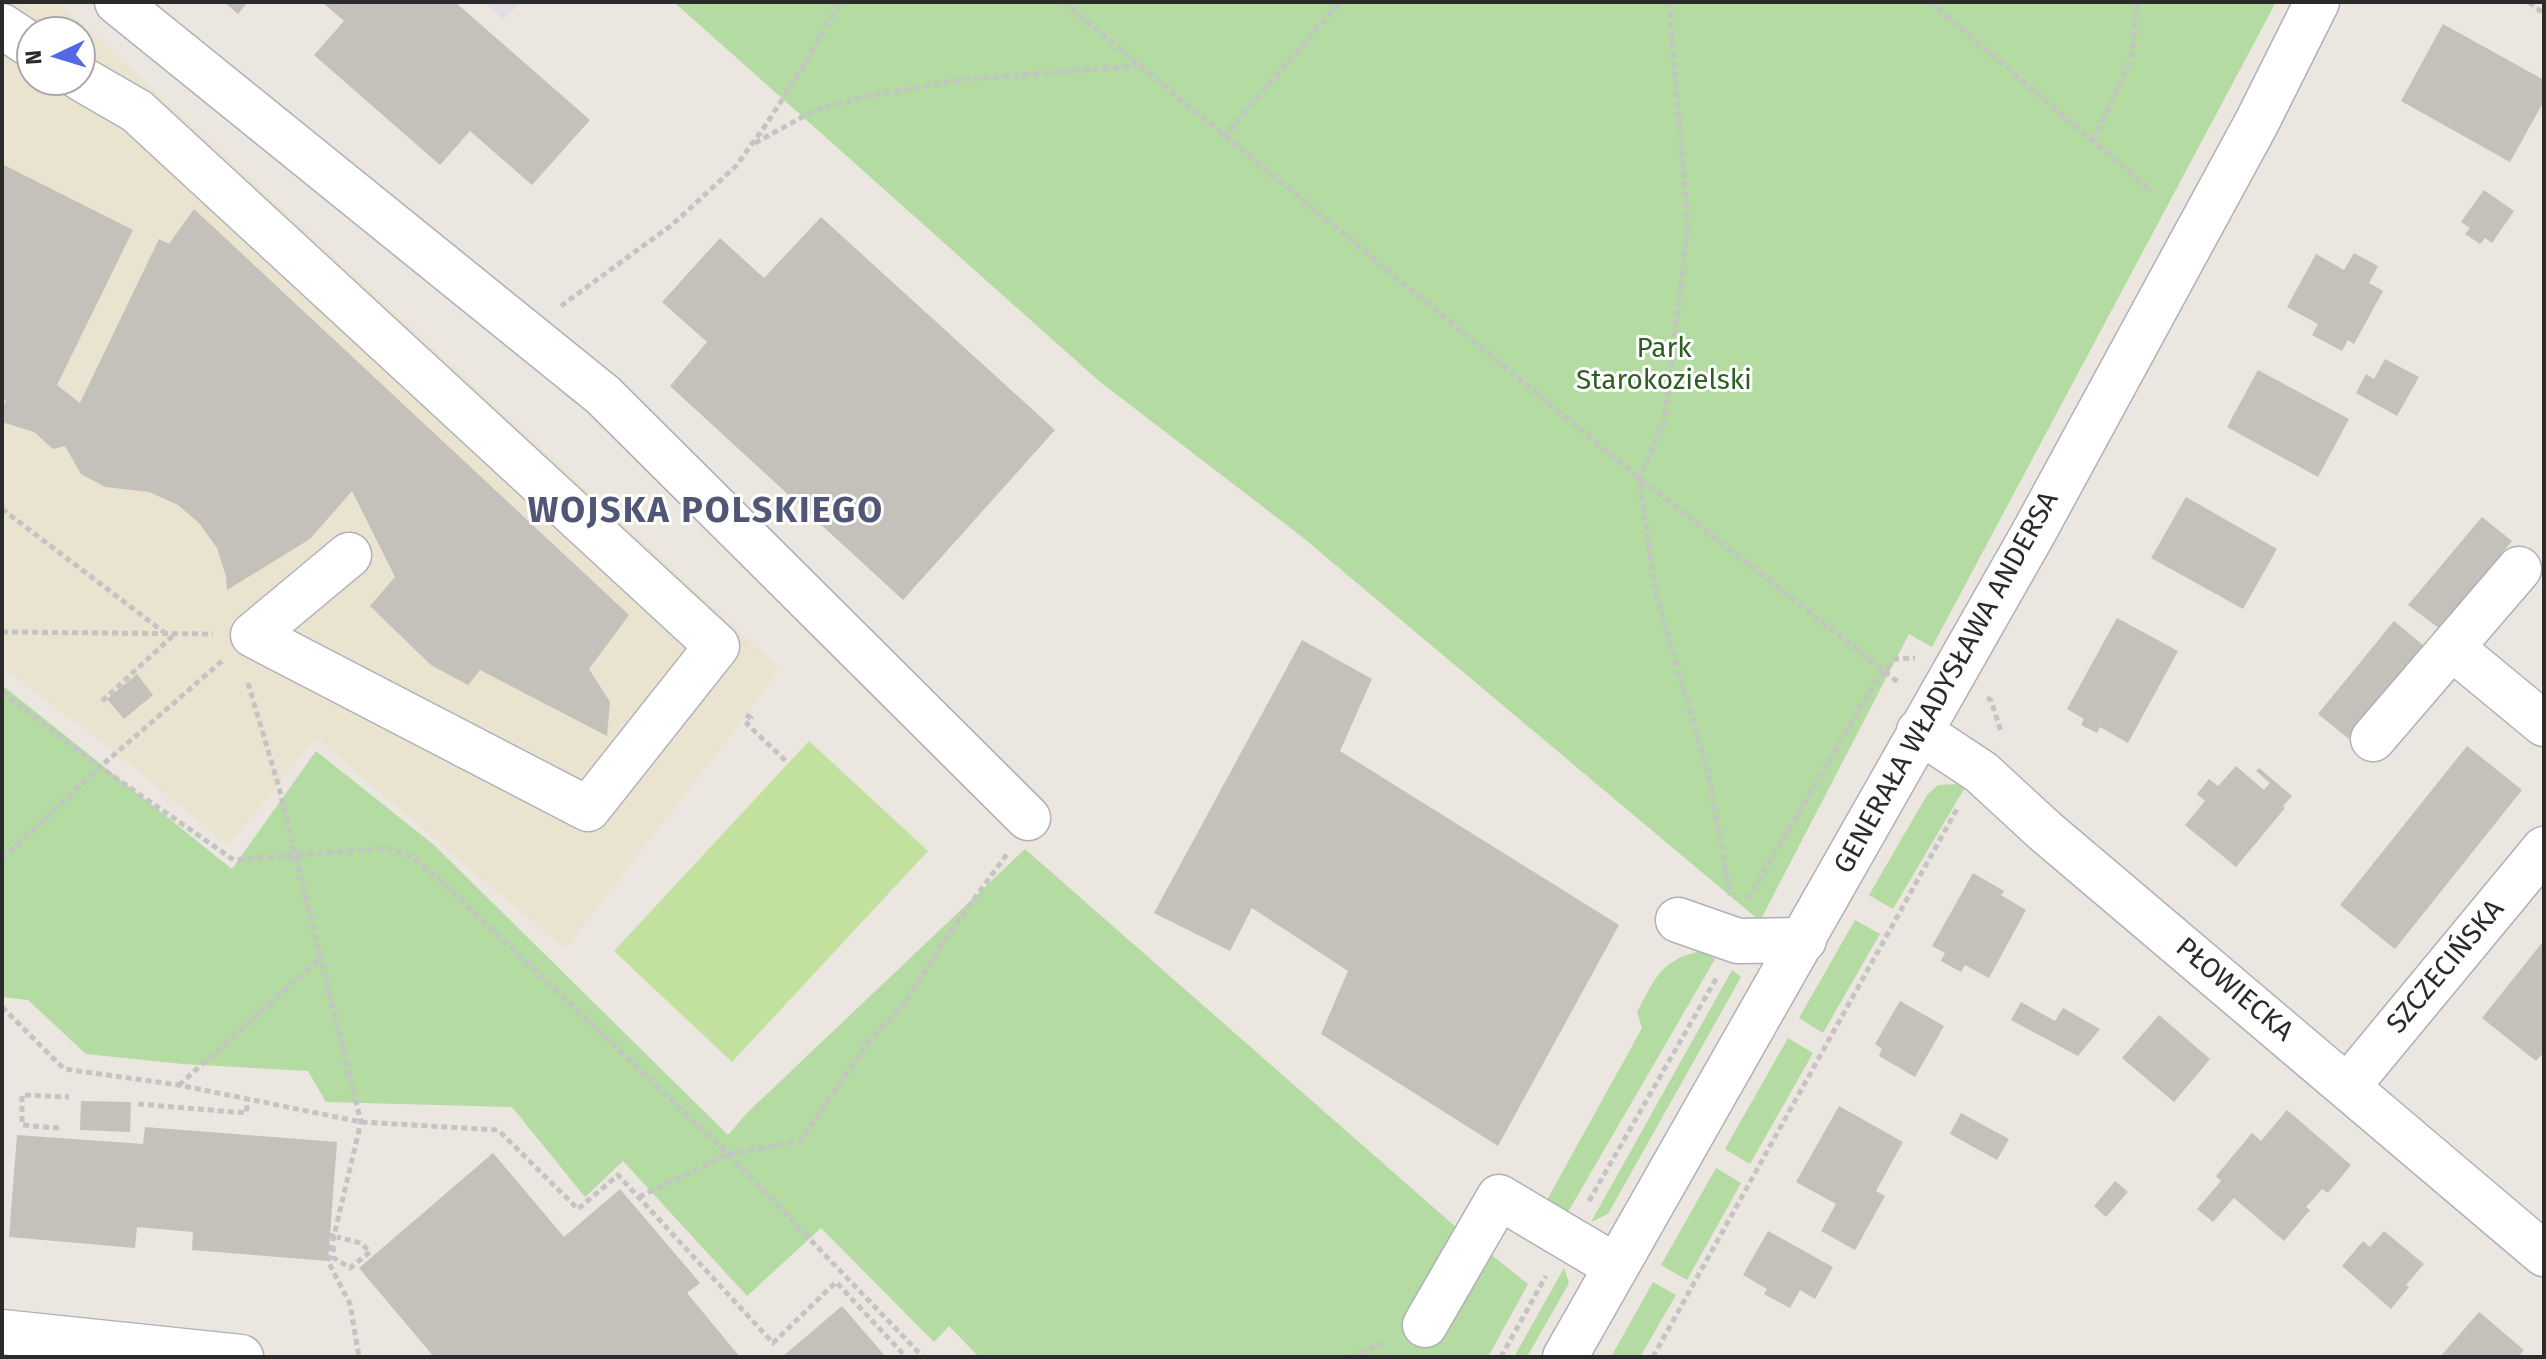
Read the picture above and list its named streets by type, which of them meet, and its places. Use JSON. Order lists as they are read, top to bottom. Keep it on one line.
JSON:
{"streets":{"street":["GENERAŁA WŁADYSŁAWA ANDERSA","SZCZECIŃSKA","PŁOWIECKA"]},"crossings":[["GENERAŁA WŁADYSŁAWA ANDERSA","PŁOWIECKA"],["SZCZECIŃSKA","PŁOWIECKA"]],"districts":["WOJSKA POLSKIEGO"],"parks":["Park Starokozielski"],"north":"left"}
